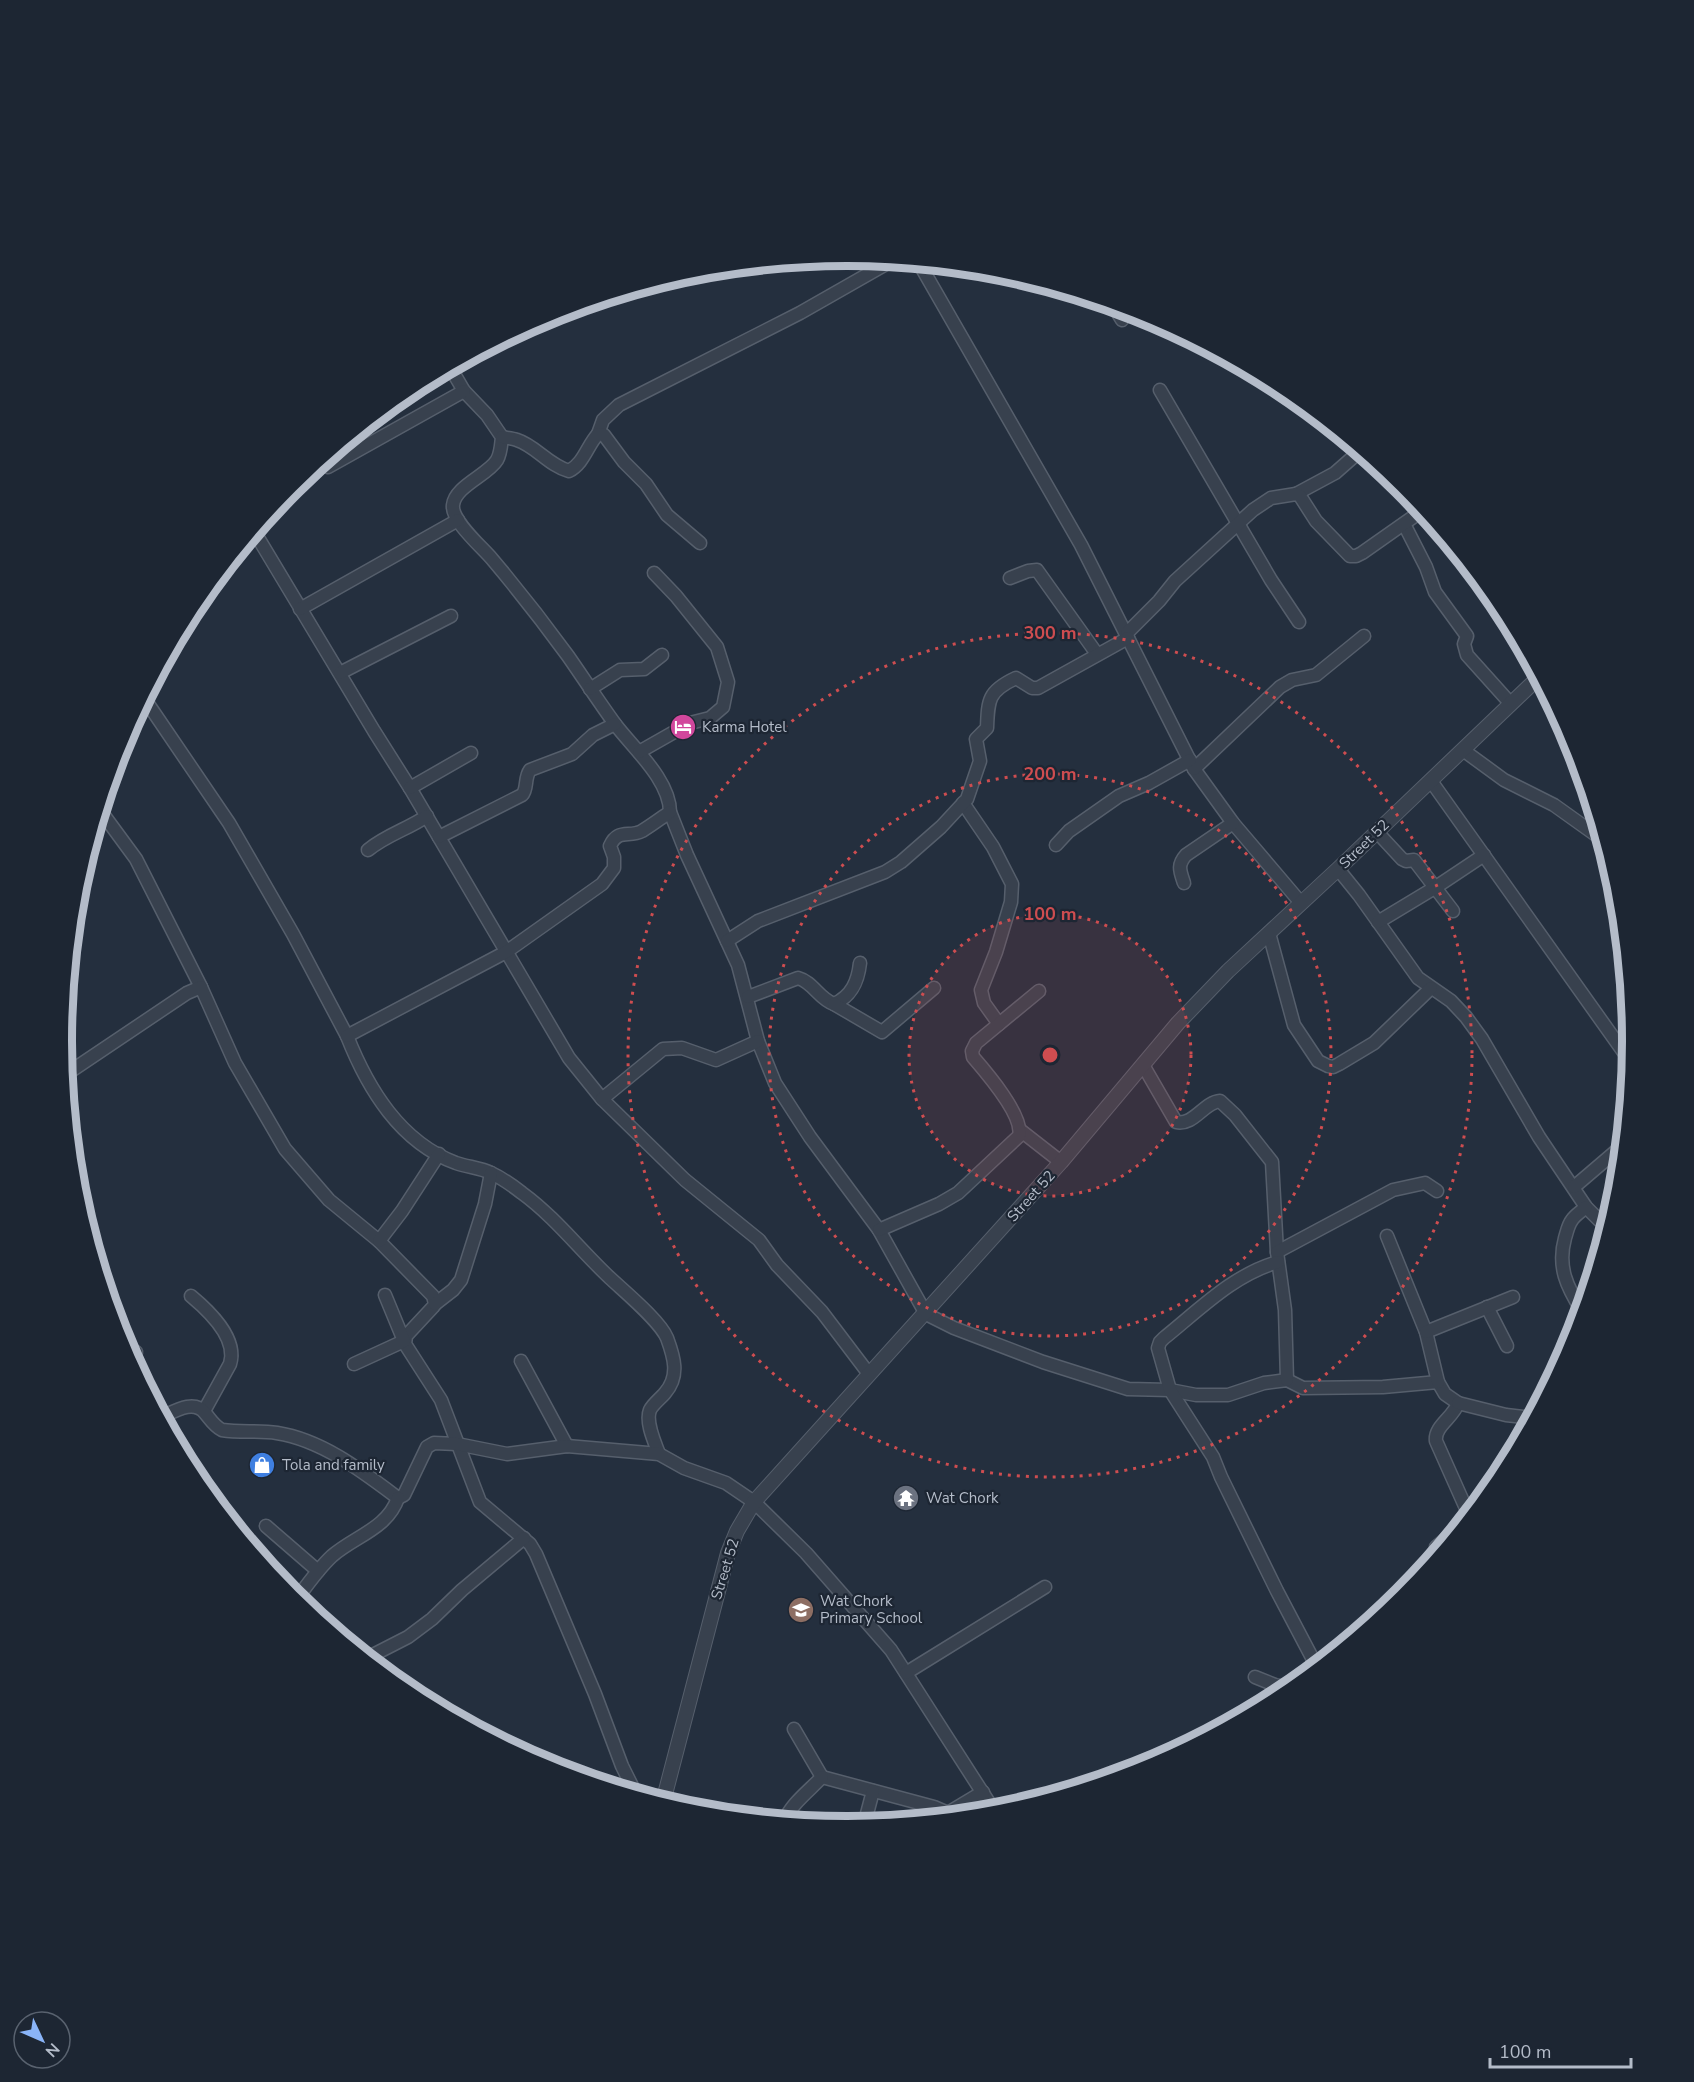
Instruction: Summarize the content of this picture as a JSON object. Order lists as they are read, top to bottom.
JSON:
{
  "streets": {
    "street": ["Street 52"]
  },
  "places": {
    "hotel": ["Karma Hotel"],
    "shop": ["Tola and family"],
    "temple": ["Wat Chork"],
    "school or university": ["Wat Chork Primary School"]
  },
  "scale_bar": "100 m",
  "north": "bottom right",
  "rings": ["300 m", "200 m", "100 m"]
}
